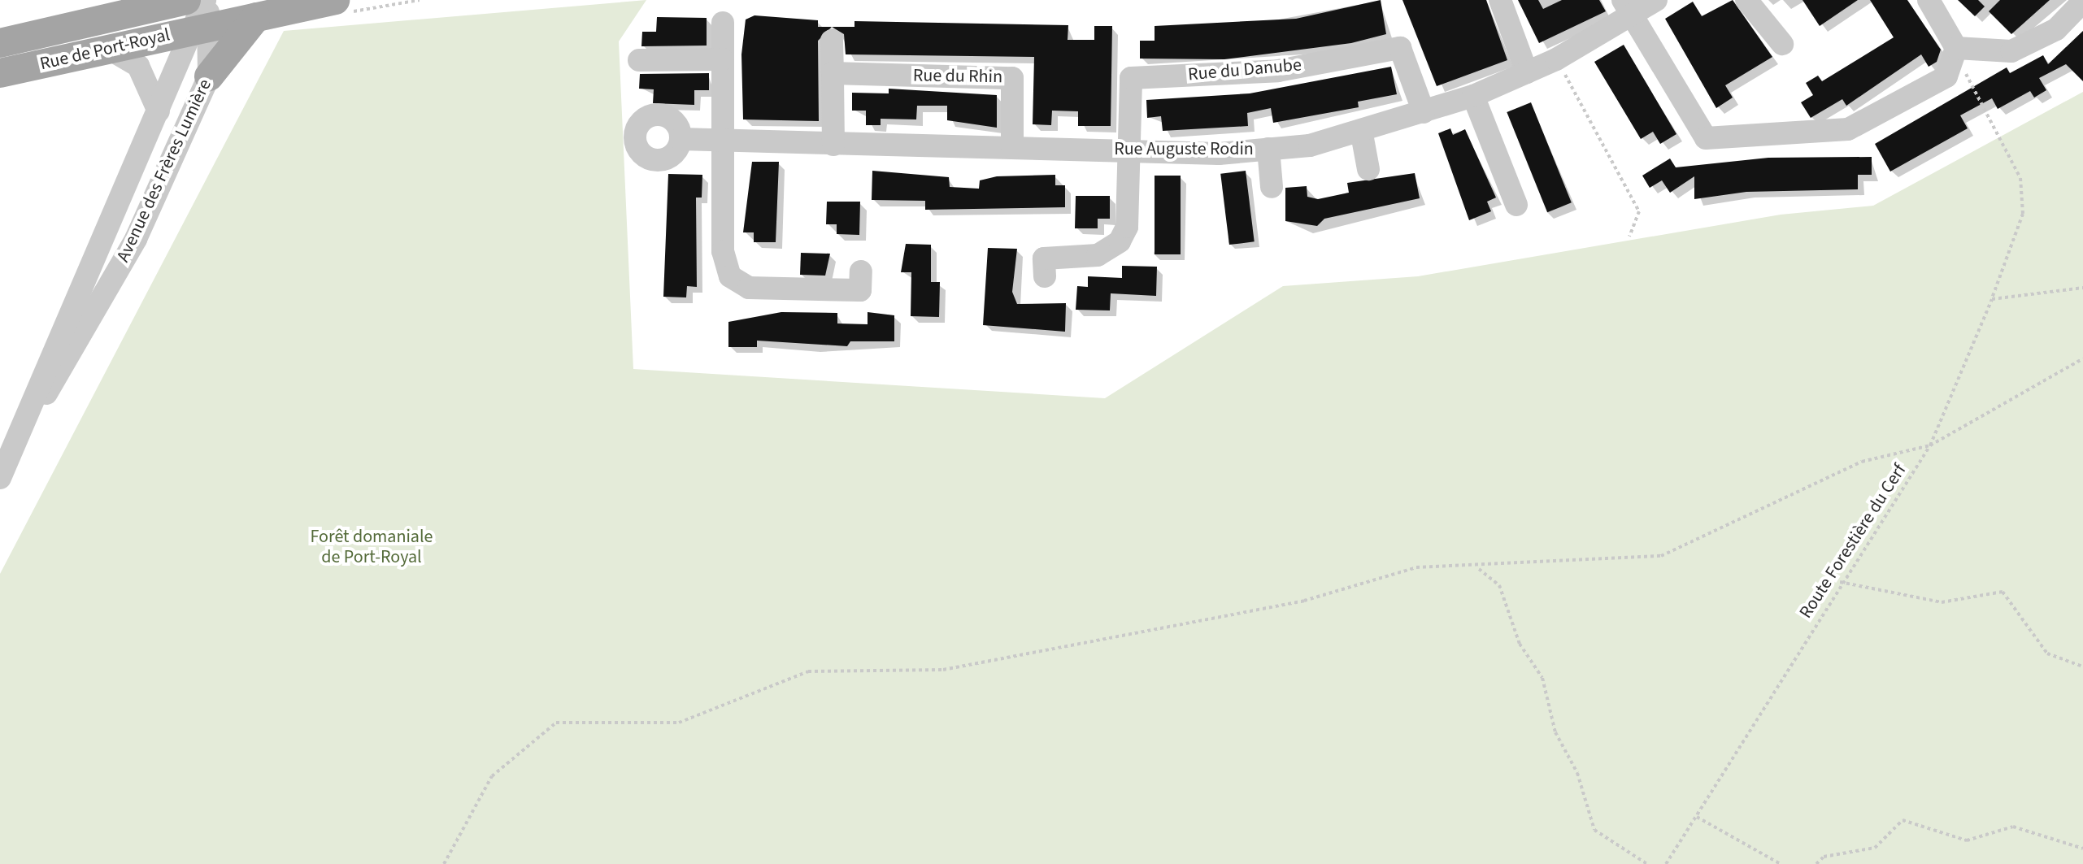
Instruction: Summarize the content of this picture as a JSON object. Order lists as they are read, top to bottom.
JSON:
{
  "streets": {
    "main road": ["Rue de Port-Royal"],
    "street": [
      "Rue du Danube",
      "Rue du Rhin",
      "Rue Auguste Rodin",
      "Avenue des Frères Lumière"
    ],
    "path": ["Route Forestière du Cerf"]
  },
  "crossings": [
    ["Rue de Port-Royal", "Avenue des Frères Lumière"],
    ["Rue du Danube", "Rue Auguste Rodin"],
    ["Rue du Rhin", "Rue Auguste Rodin"]
  ],
  "parks": ["Forêt domaniale de Port-Royal"]
}
